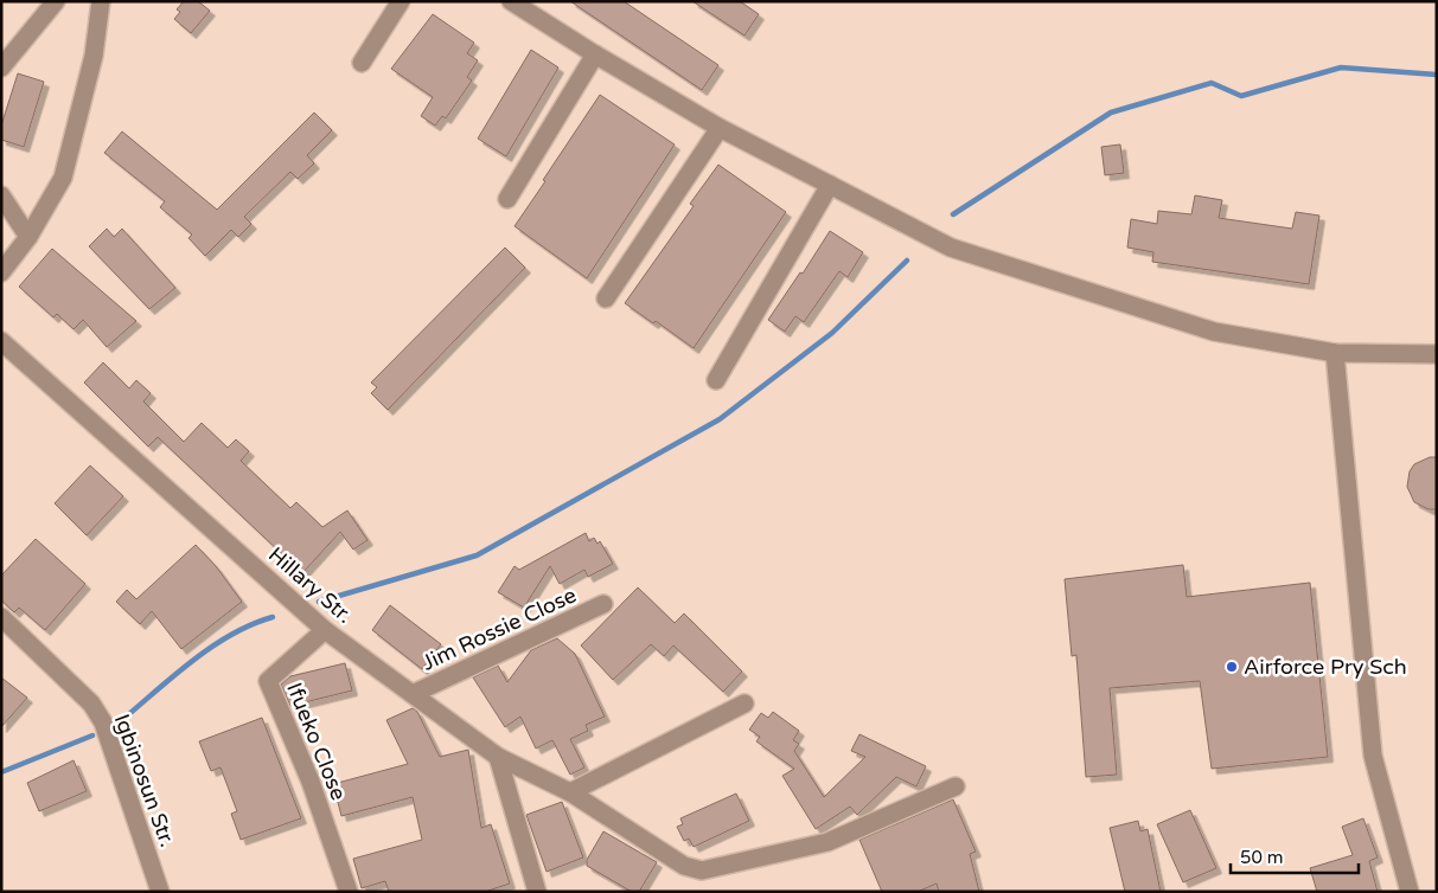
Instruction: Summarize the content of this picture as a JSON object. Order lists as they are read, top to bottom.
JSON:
{
  "streets": {
    "street": [
      "Hillary Str.",
      "Jim Rossie Close",
      "Ifueko Close",
      "Igbinosun Str."
    ]
  },
  "crossings": [
    ["Hillary Str.", "Jim Rossie Close"],
    ["Hillary Str.", "Ifueko Close"]
  ],
  "places": ["Airforce Pry Sch"],
  "scale_bar": "50 m"
}
